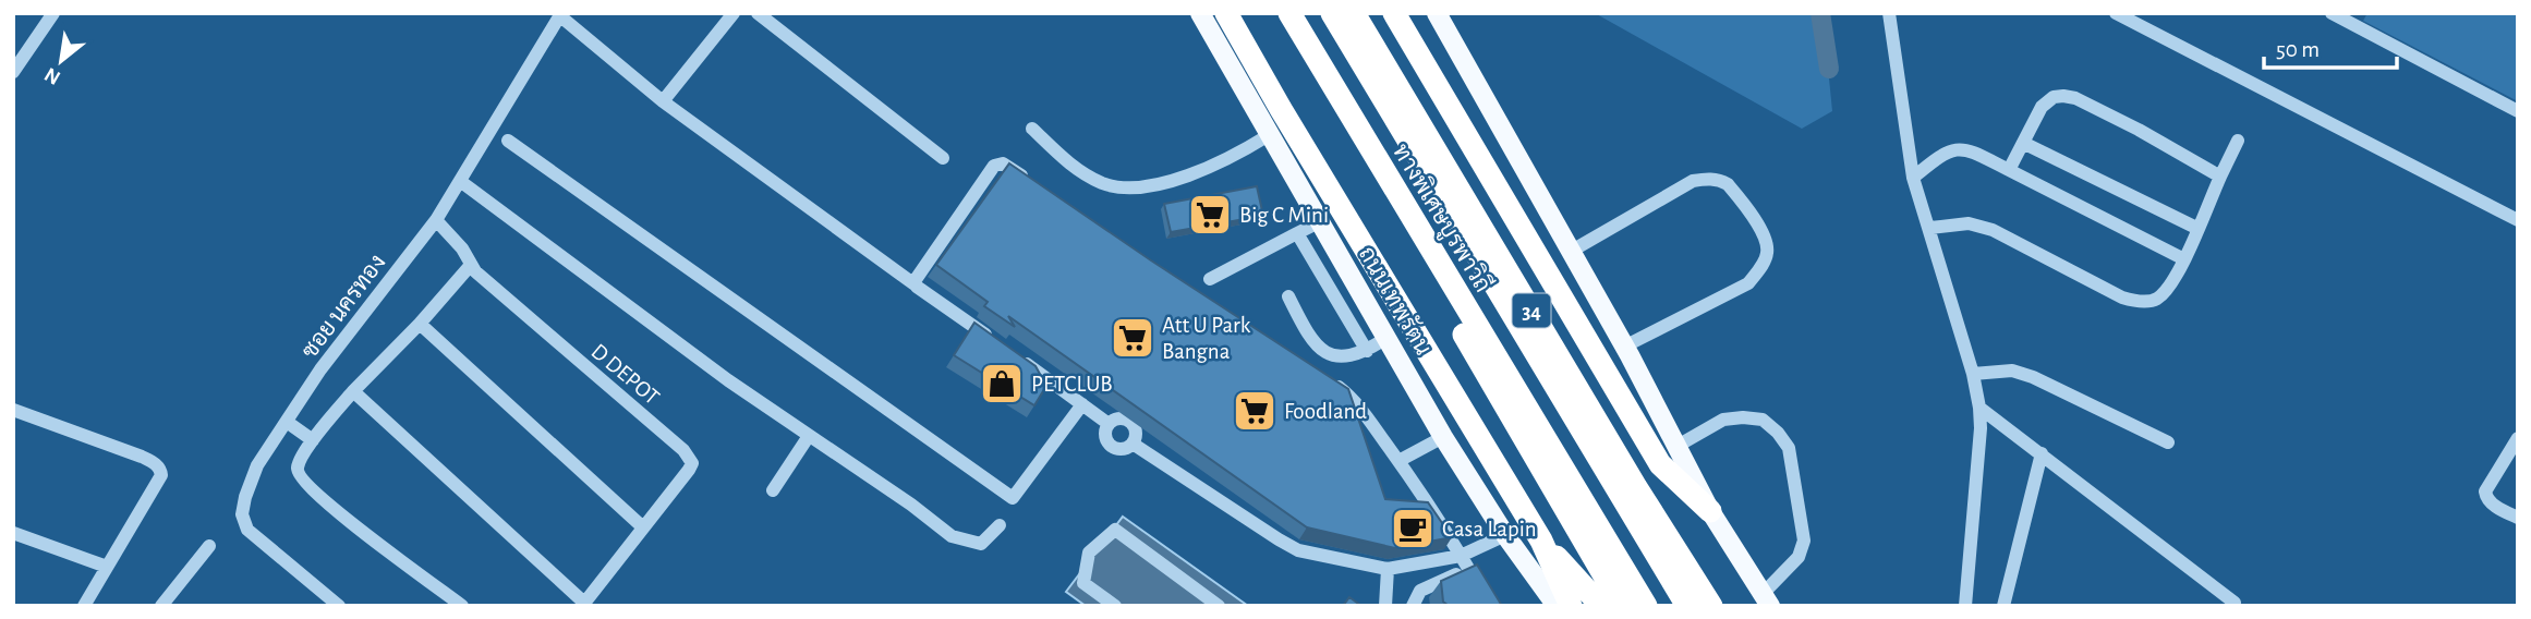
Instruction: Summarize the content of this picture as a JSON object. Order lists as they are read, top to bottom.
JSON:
{
  "streets": {
    "highway": ["ทางพิเศษบูรพาวิถี", "ถนนเทพรัตน", "34"],
    "street": ["ซอย นครทอง", "D DEPOT"]
  },
  "crossings": [
    ["ซอย นครทอง", "D DEPOT"]
  ],
  "places": {
    "supermarket": ["Big C Mini", "Att U Park Bangna", "Foodland"],
    "shop": ["PETCLUB"],
    "cafe": ["Casa Lapin"]
  },
  "scale_bar": "50 m",
  "north": "bottom left"
}
